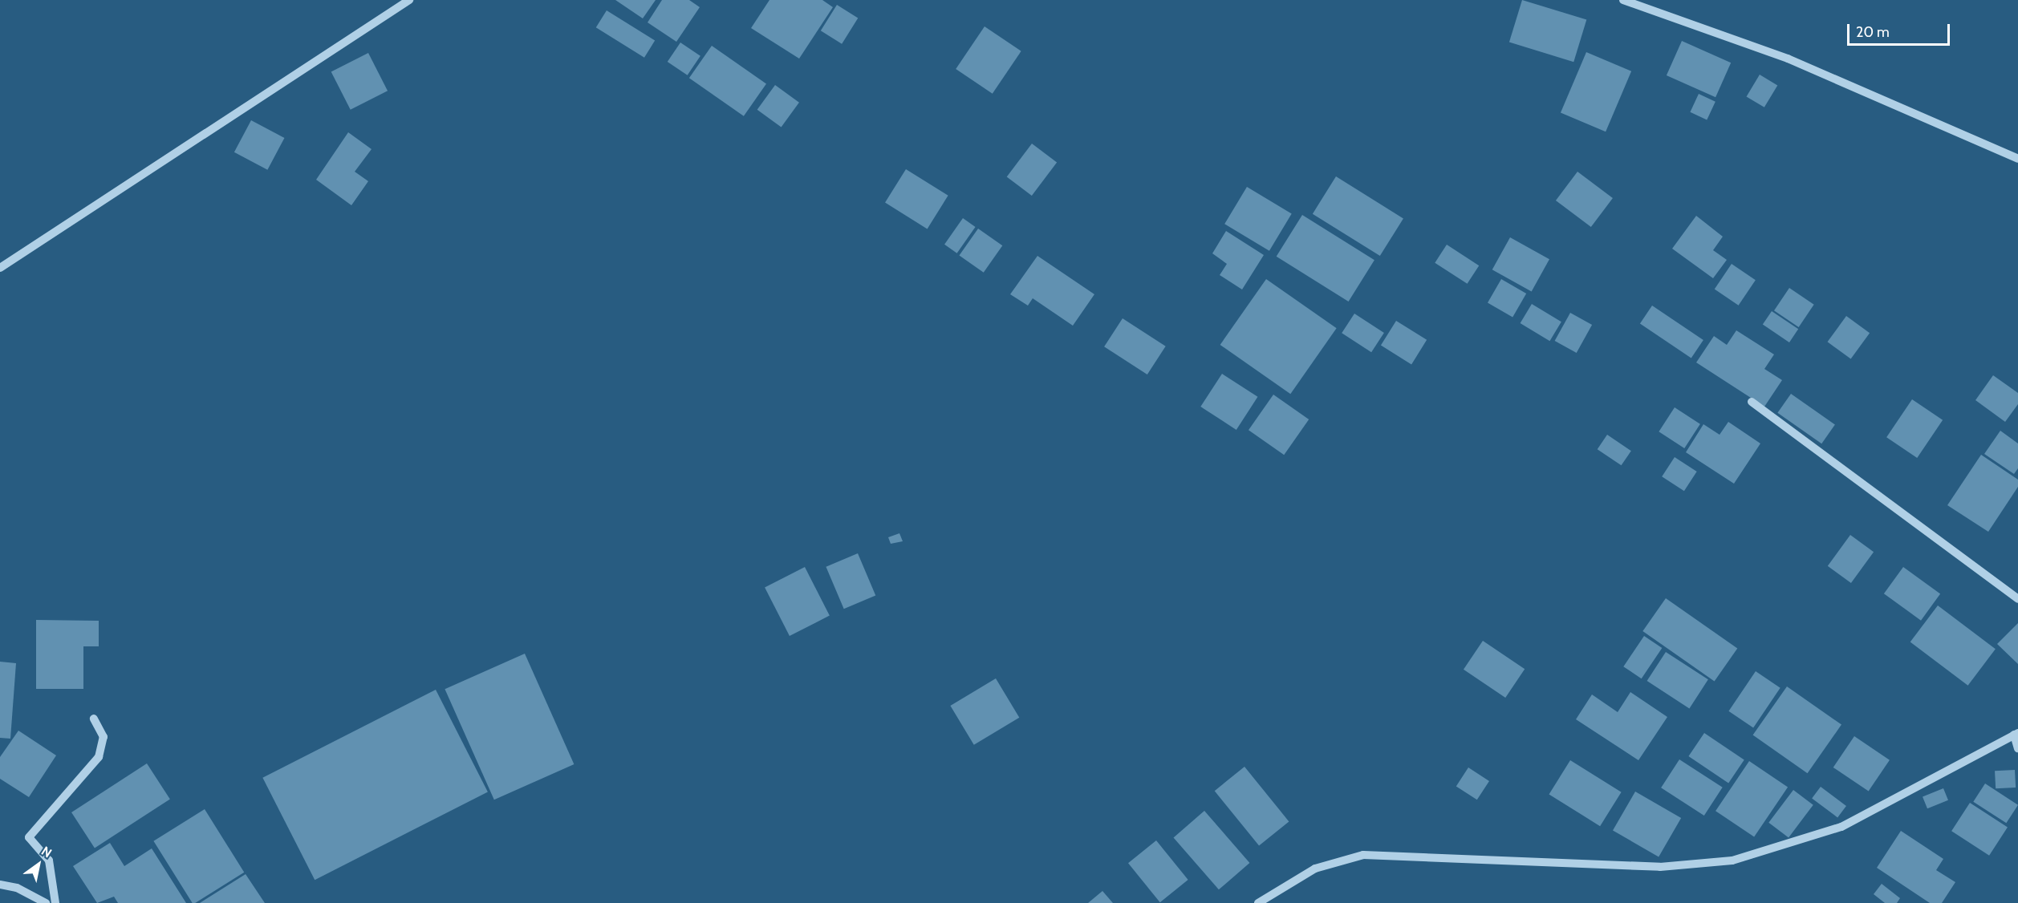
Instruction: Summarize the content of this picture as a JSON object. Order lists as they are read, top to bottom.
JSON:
{
  "scale_bar": "20 m",
  "north": "top right"
}
